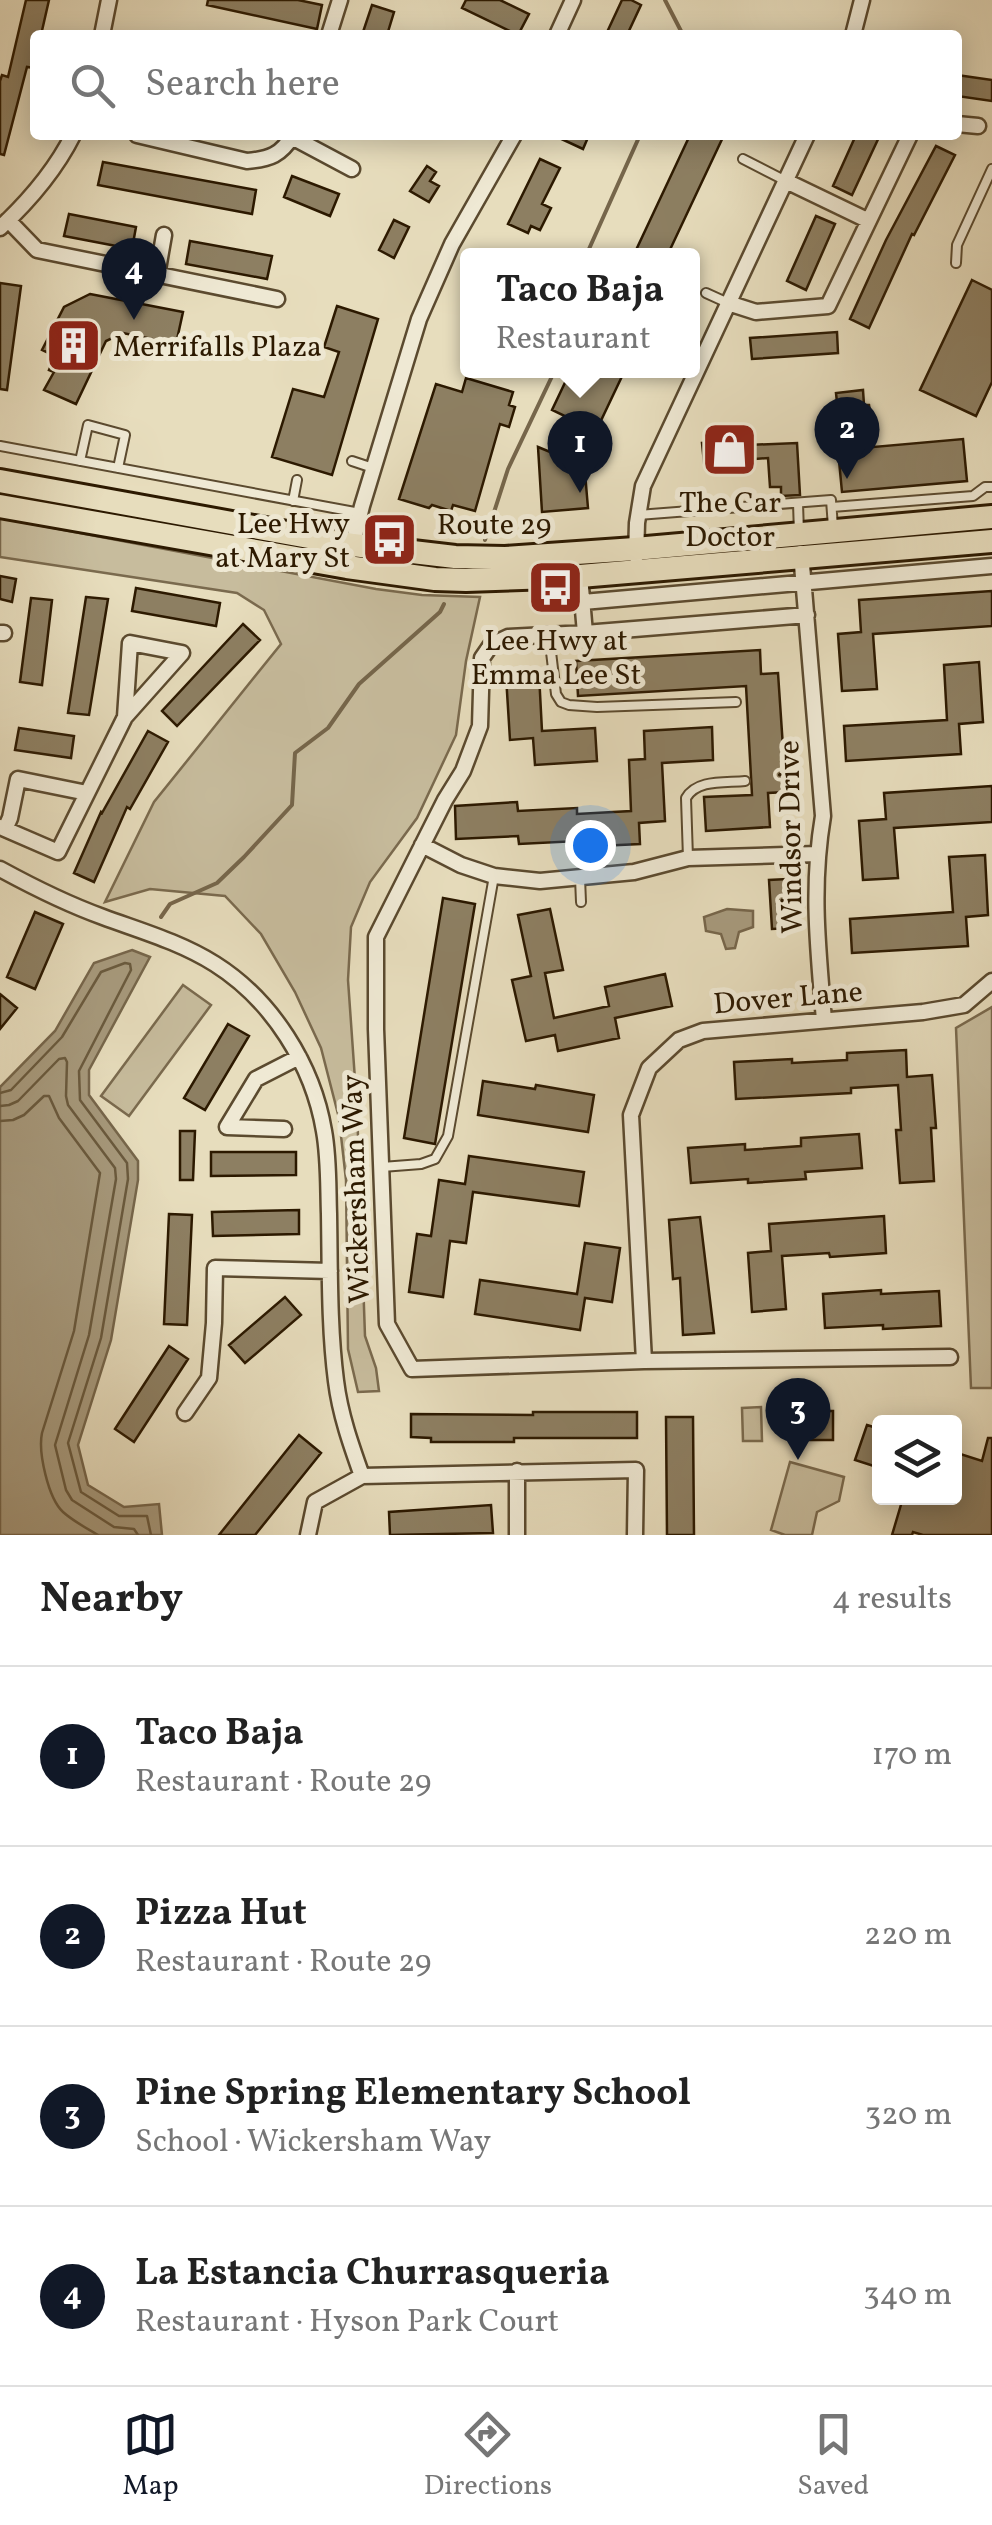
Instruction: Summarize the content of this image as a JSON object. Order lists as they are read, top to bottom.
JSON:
{
  "streets": {
    "main road": ["Route 29"],
    "street": ["Windsor Drive", "Dover Lane", "Wickersham Way"]
  },
  "crossings": [
    ["Route 29", "Windsor Drive"],
    ["Windsor Drive", "Dover Lane"],
    ["Windsor Drive", "Wickersham Way"],
    ["Dover Lane", "Wickersham Way"]
  ],
  "places": {
    "building": ["Merrifalls Plaza"],
    "shop": ["The Car Doctor"],
    "bus stop": ["Lee Hwy at Mary St", "Lee Hwy at Emma Lee St"]
  },
  "page": {
    "search": "Search here",
    "pins": [
      "4",
      "2",
      "1",
      "3"
    ],
    "popup": ["Taco Baja", "Restaurant"],
    "heading": ["Nearby", "4 results"],
    "list": [
      {
        "mark": "1",
        "name": "Taco Baja",
        "note": "Restaurant · Route 29",
        "value": "170 m"
      },
      {
        "mark": "2",
        "name": "Pizza Hut",
        "note": "Restaurant · Route 29",
        "value": "220 m"
      },
      {
        "mark": "3",
        "name": "Pine Spring Elementary School",
        "note": "School · Wickersham Way",
        "value": "320 m"
      },
      {
        "mark": "4",
        "name": "La Estancia Churrasqueria",
        "note": "Restaurant · Hyson Park Court",
        "value": "340 m"
      }
    ],
    "nav": ["Map", "Directions", "Saved"]
  }
}
